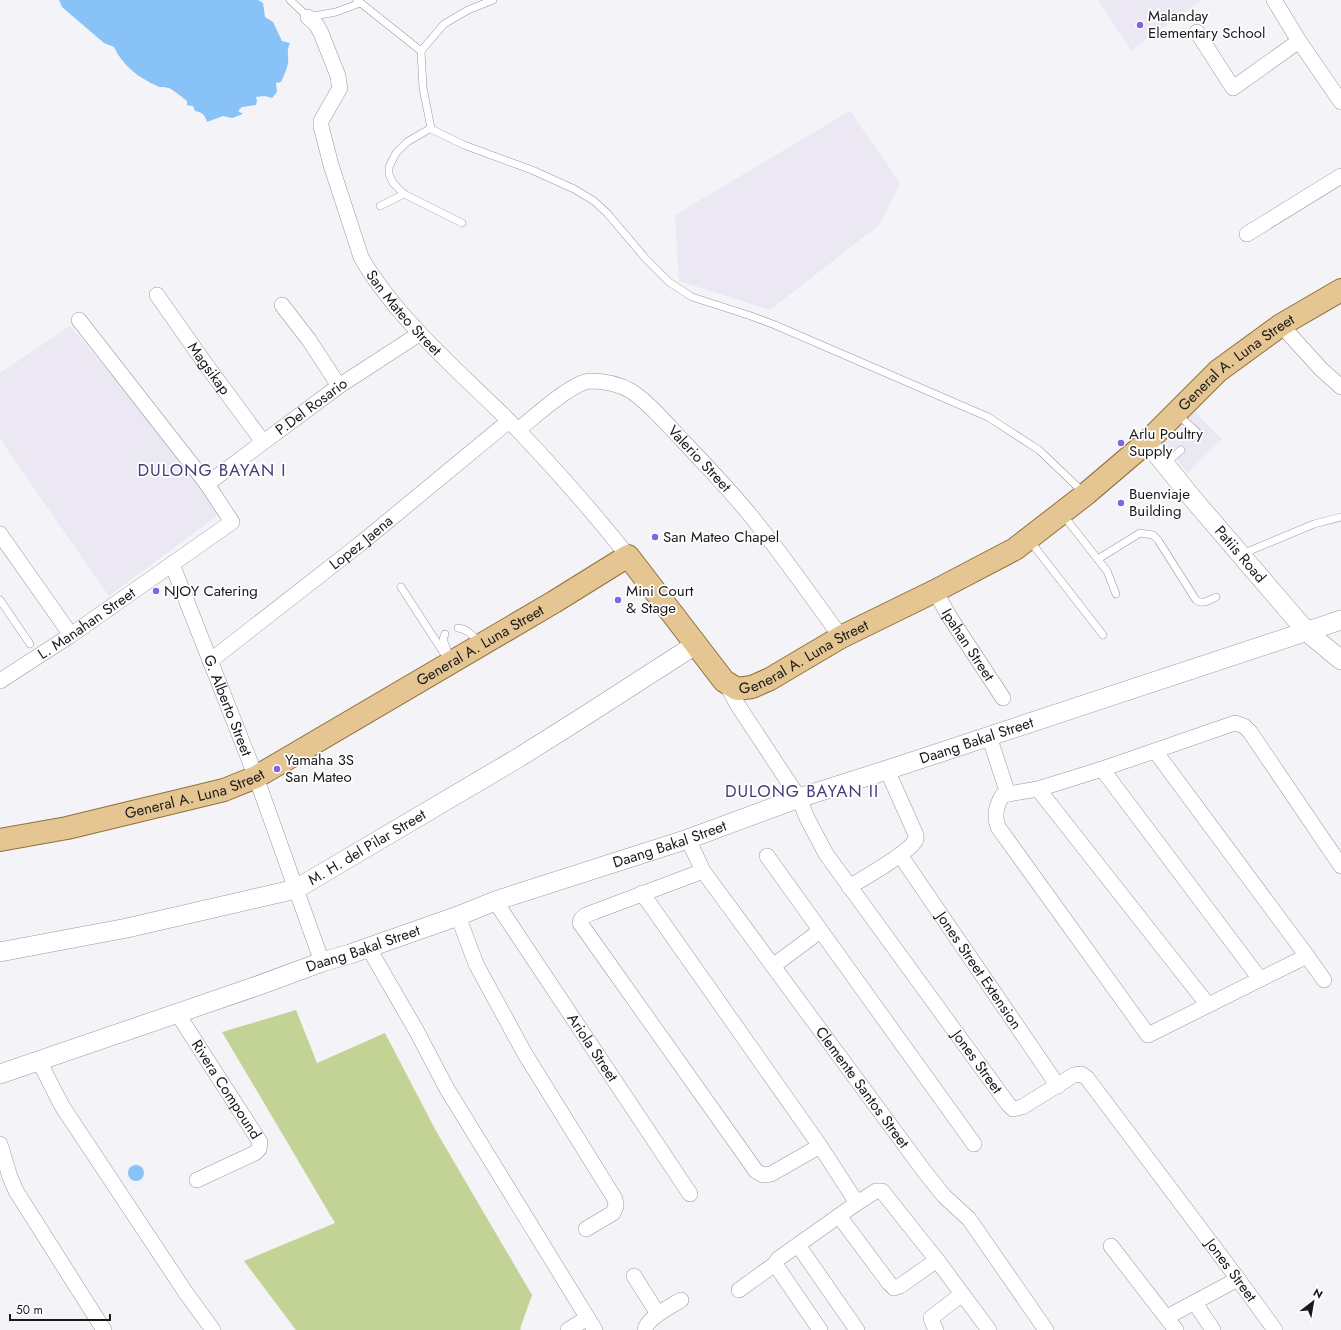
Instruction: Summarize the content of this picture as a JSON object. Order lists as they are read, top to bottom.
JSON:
{
  "streets": {
    "main road": ["General A. Luna Street"],
    "street": [
      "San Mateo Street",
      "Magsikap",
      "P.Del Rosario",
      "Valerio Street",
      "Lopez Jaena",
      "Patiis Road",
      "L. Manahan Street",
      "Ipahan Street",
      "G. Alberto Street",
      "Daang Bakal Street",
      "M. H. del Pilar Street",
      "Jones Street Extension",
      "Ariola Street",
      "Jones Street",
      "Clemente Santos Street",
      "Rivera Compound"
    ]
  },
  "crossings": [
    ["San Mateo Street", "General A. Luna Street"],
    ["San Mateo Street", "P.Del Rosario"],
    ["San Mateo Street", "Valerio Street"],
    ["San Mateo Street", "Lopez Jaena"],
    ["General A. Luna Street", "Valerio Street"],
    ["General A. Luna Street", "Patiis Road"],
    ["General A. Luna Street", "Ipahan Street"],
    ["General A. Luna Street", "G. Alberto Street"],
    ["General A. Luna Street", "M. H. del Pilar Street"],
    ["General A. Luna Street", "Jones Street"],
    ["Magsikap", "P.Del Rosario"],
    ["Valerio Street", "Lopez Jaena"],
    ["Lopez Jaena", "G. Alberto Street"],
    ["Patiis Road", "Daang Bakal Street"],
    ["L. Manahan Street", "G. Alberto Street"],
    ["G. Alberto Street", "Daang Bakal Street"],
    ["G. Alberto Street", "M. H. del Pilar Street"],
    ["Daang Bakal Street", "Ariola Street"],
    ["Daang Bakal Street", "Jones Street"],
    ["Daang Bakal Street", "Clemente Santos Street"],
    ["Daang Bakal Street", "Rivera Compound"],
    ["Jones Street Extension", "Jones Street"]
  ],
  "districts": ["DULONG BAYAN I", "DULONG BAYAN II"],
  "places": [
    "Malanday Elementary School",
    "Arlu Poultry Supply",
    "Buenviaje Building",
    "San Mateo Chapel",
    "NJOY Catering",
    "Mini Court & Stage",
    "Yamaha 3S San Mateo"
  ],
  "scale_bar": "50 m",
  "north": "top right"
}
